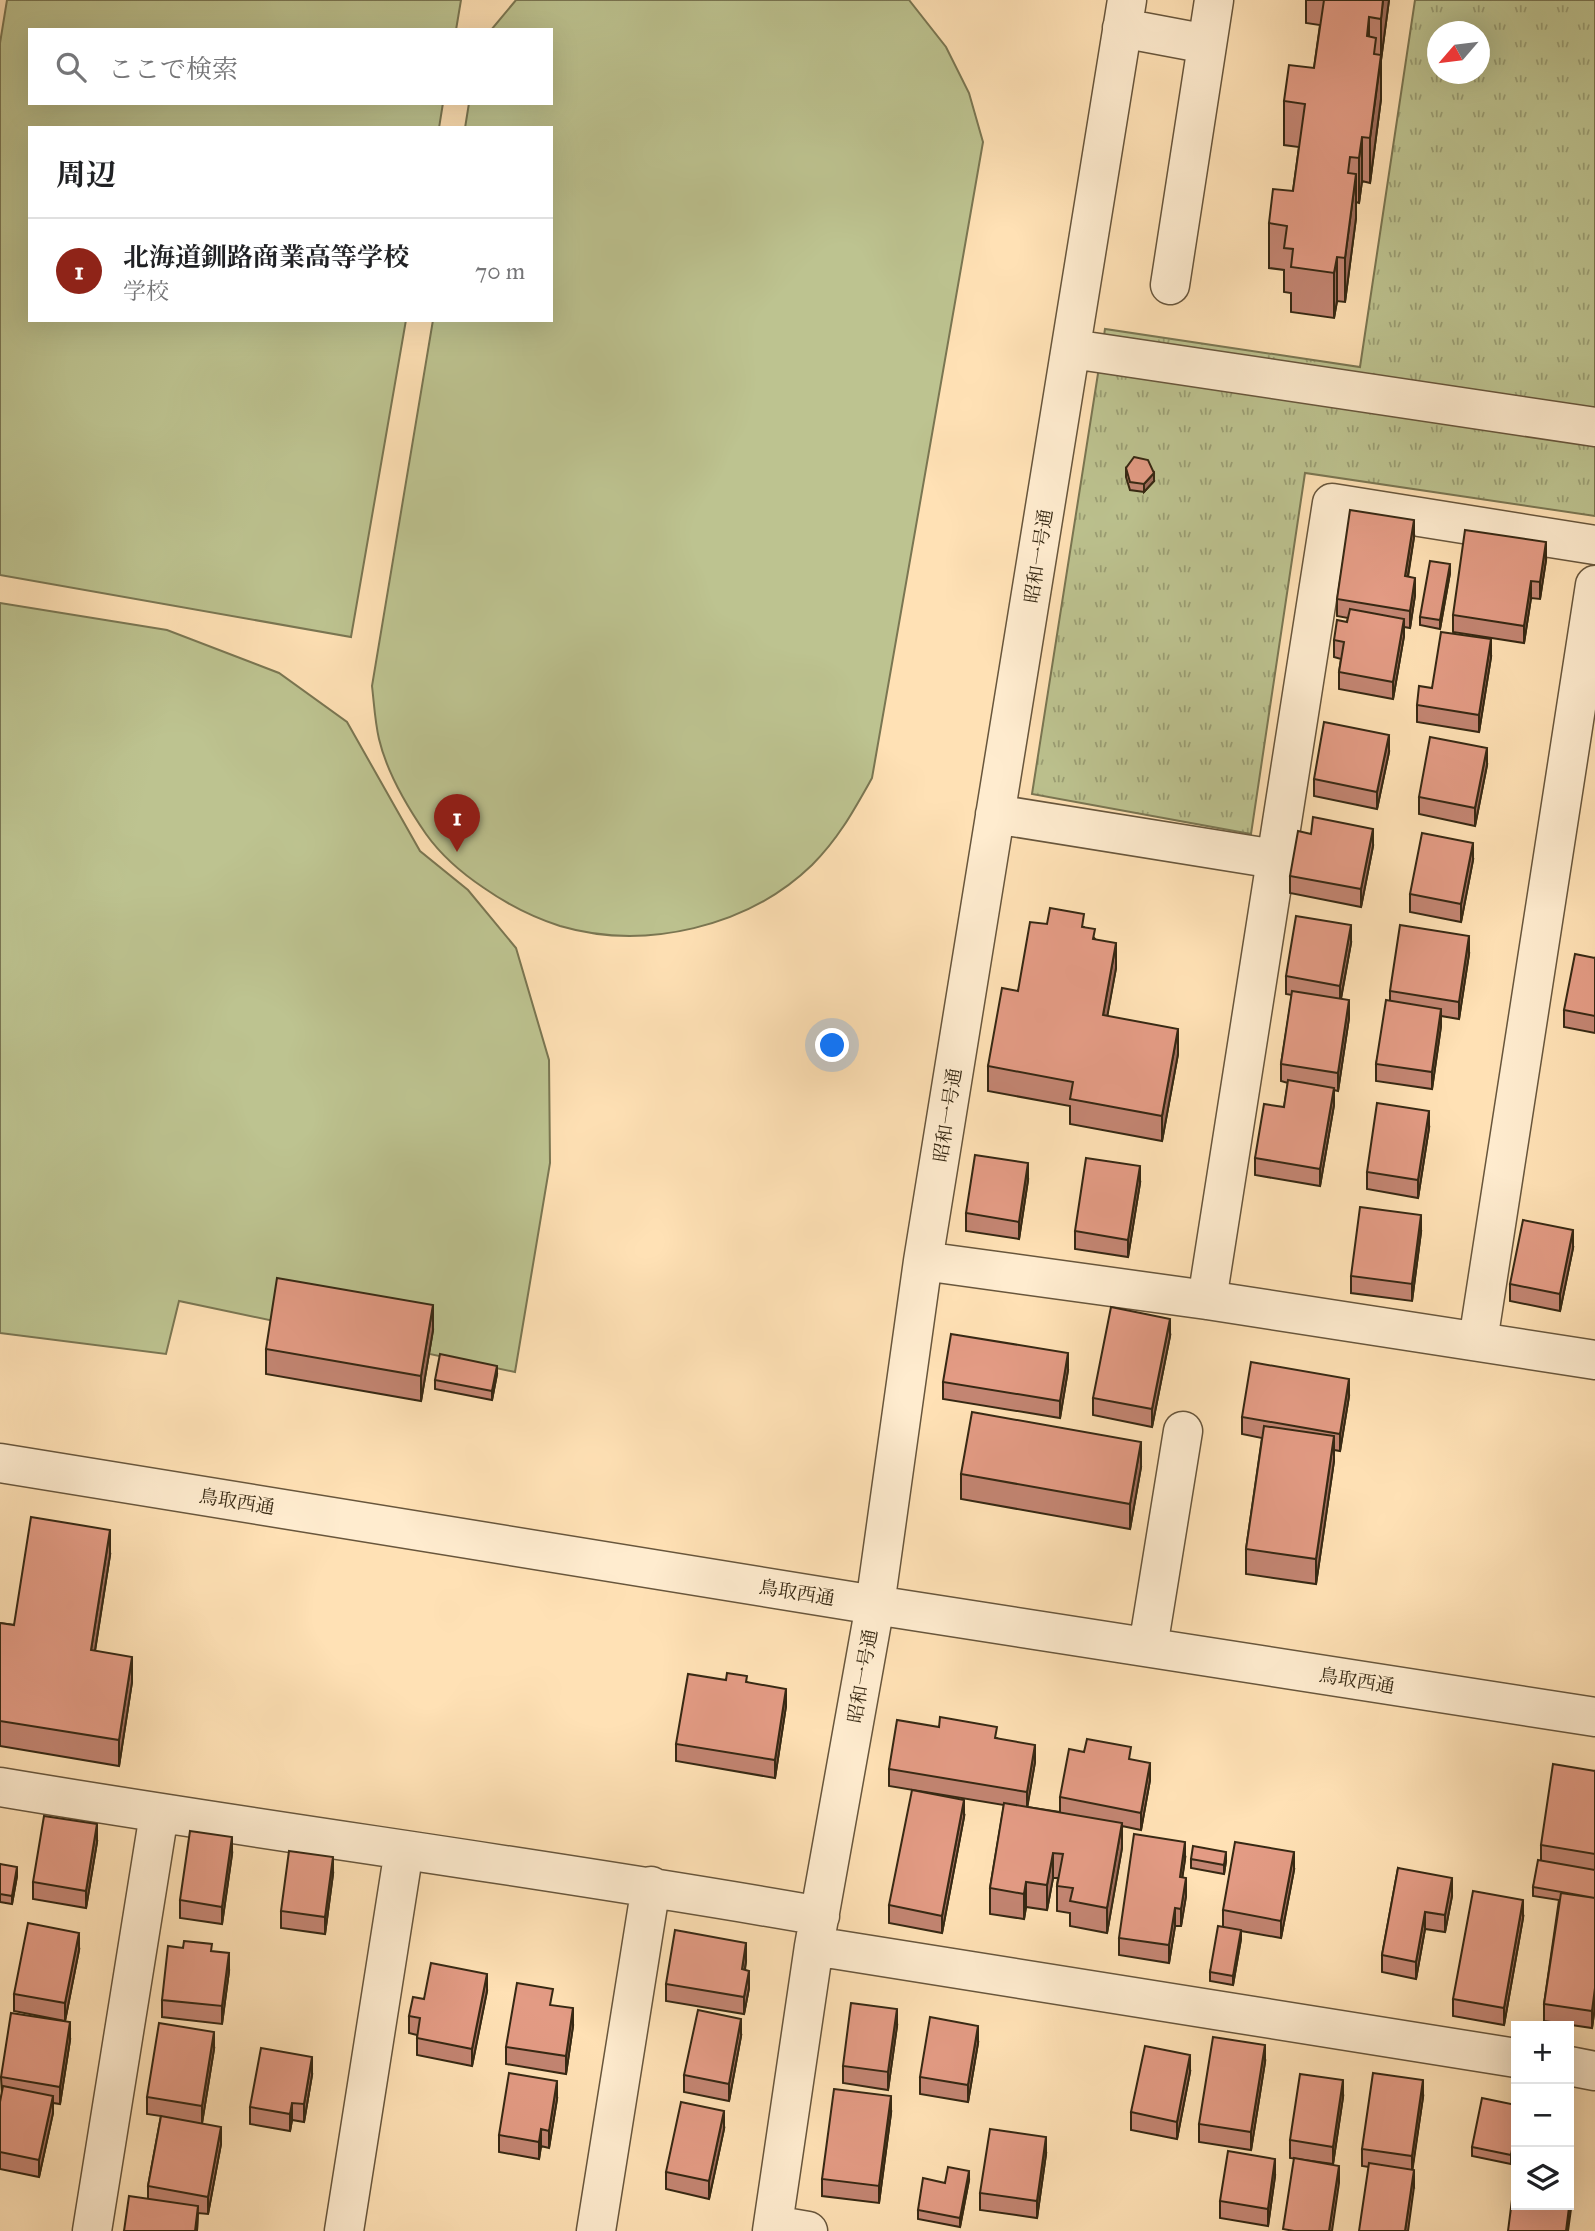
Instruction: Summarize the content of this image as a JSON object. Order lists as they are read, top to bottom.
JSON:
{
  "streets": {
    "street": ["昭和一号通", "鳥取西通"]
  },
  "crossings": [
    ["昭和一号通", "鳥取西通"]
  ],
  "north": "bottom left",
  "page": {
    "search": "ここで検索",
    "heading": "周辺",
    "list": [
      {
        "mark": "1",
        "name": "北海道釧路商業高等学校",
        "note": "学校",
        "value": "70 m"
      }
    ],
    "pins": "1",
    "map_buttons": ["+", "−"]
  }
}
